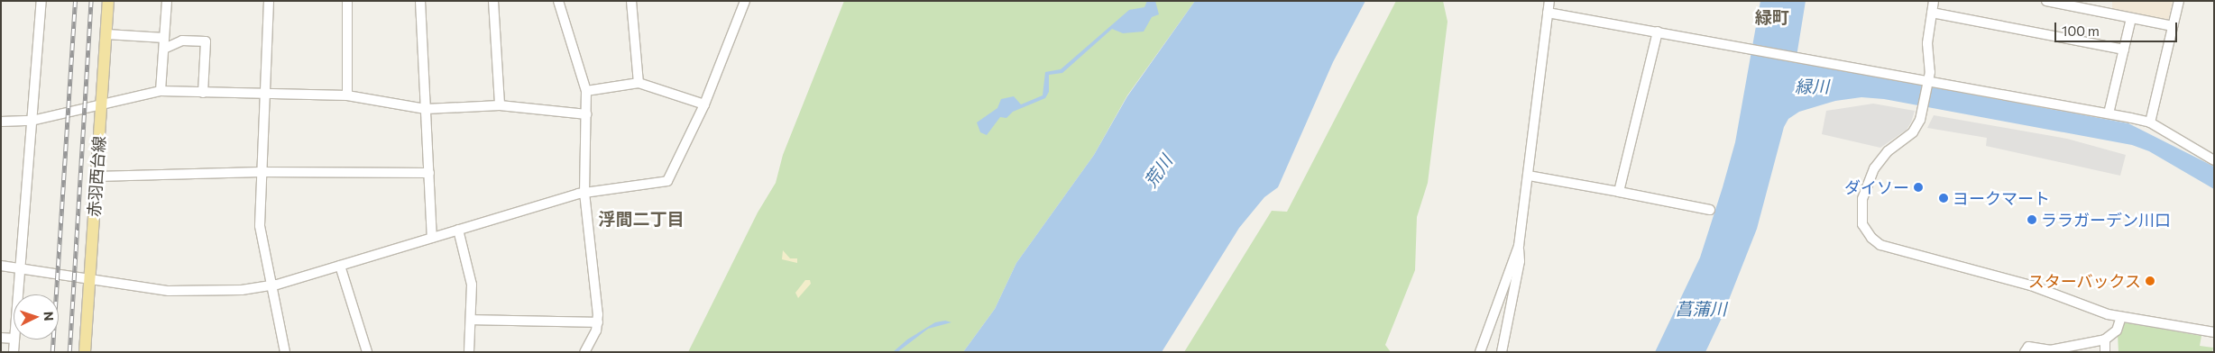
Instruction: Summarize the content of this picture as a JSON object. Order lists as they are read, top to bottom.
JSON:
{
  "streets": {
    "main road": ["赤羽西台線"]
  },
  "districts": ["緑町", "浮間二丁目"],
  "water": ["緑川", "荒川", "菖蒲川"],
  "places": [
    "ダイソー",
    "ヨークマート",
    "ララガーデン川口",
    "スターバックス"
  ],
  "scale_bar": "100 m",
  "north": "right"
}
